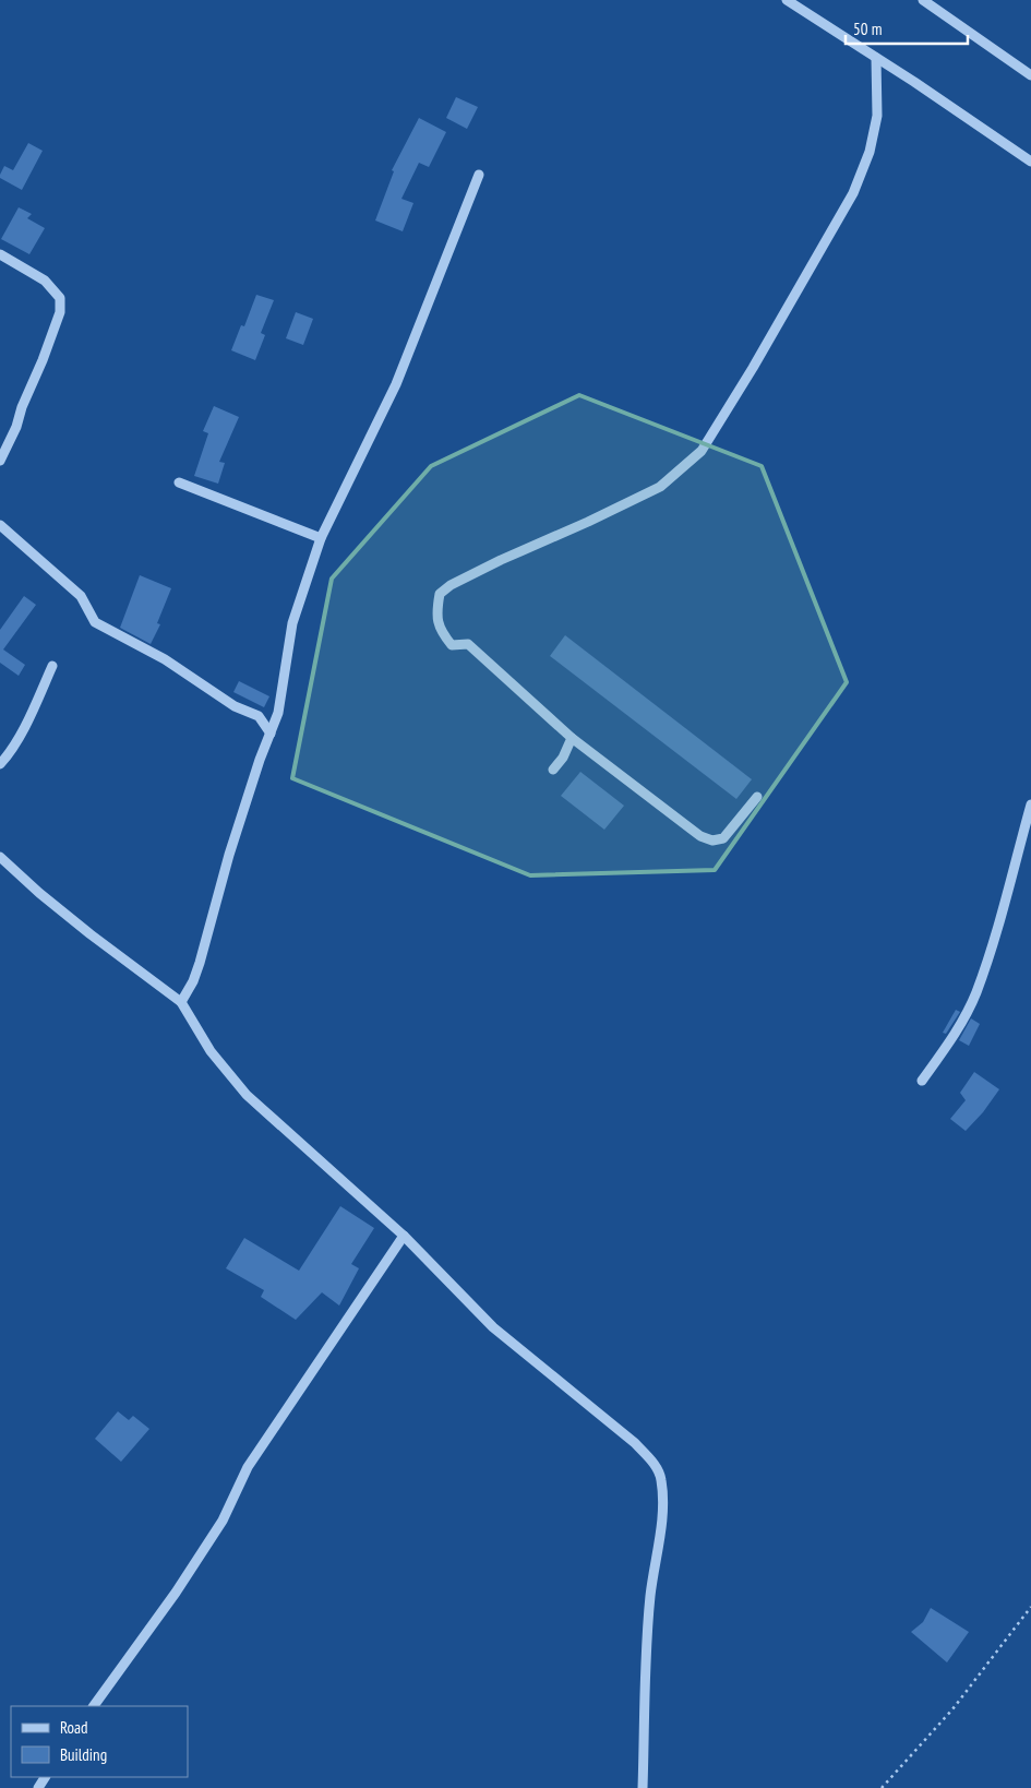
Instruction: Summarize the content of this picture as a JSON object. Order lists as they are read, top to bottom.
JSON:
{
  "legend": ["Road", "Building"],
  "scale_bar": "50 m"
}
